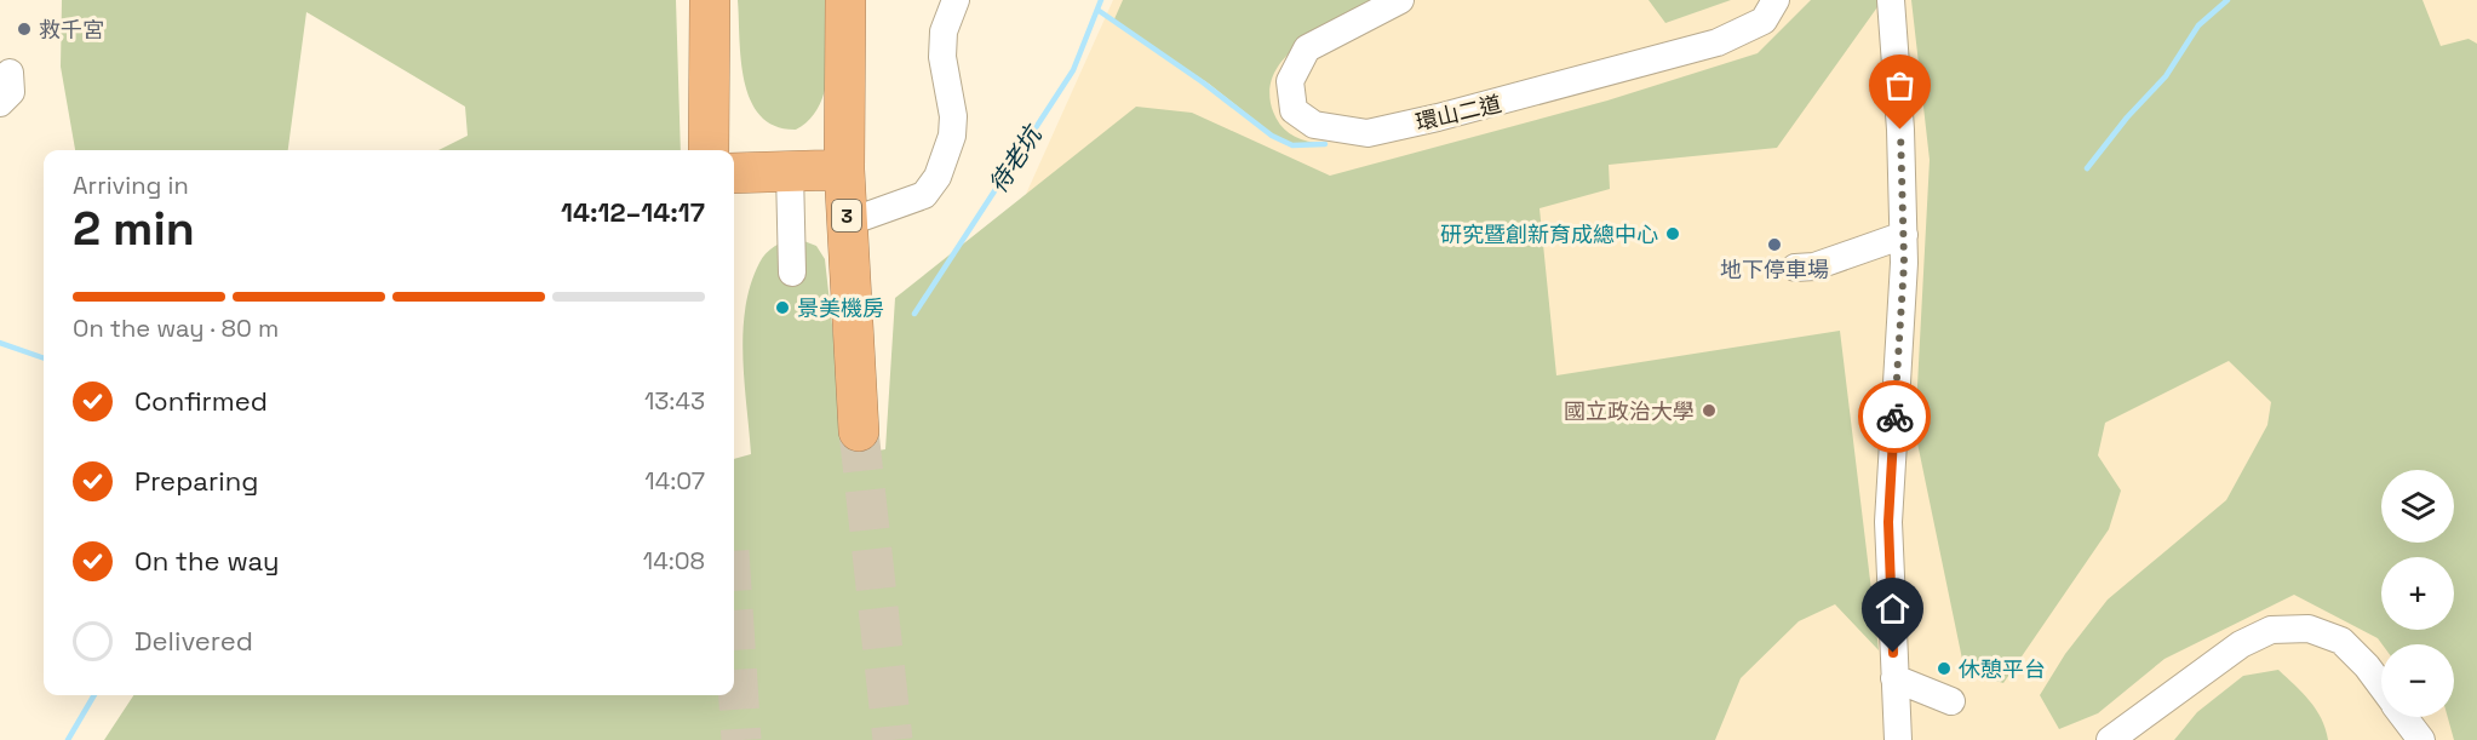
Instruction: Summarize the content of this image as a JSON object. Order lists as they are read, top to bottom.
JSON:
{
  "streets": {
    "highway": ["3"],
    "lane": ["環山二道"]
  },
  "water": ["待老坑"],
  "places": [
    "救千宮",
    "研究暨創新育成總中心",
    "地下停車場",
    "景美機房",
    "國立政治大學",
    "休憩平台"
  ],
  "page": {
    "heading": ["2 min", "Arriving in", "14:12–14:17"],
    "bar": "On the way · 80 m",
    "list": [
      ["Confirmed", "13:43"],
      ["Preparing", "14:07"],
      ["On the way", "14:08"],
      "Delivered"
    ],
    "map_buttons": ["+", "−"]
  }
}
